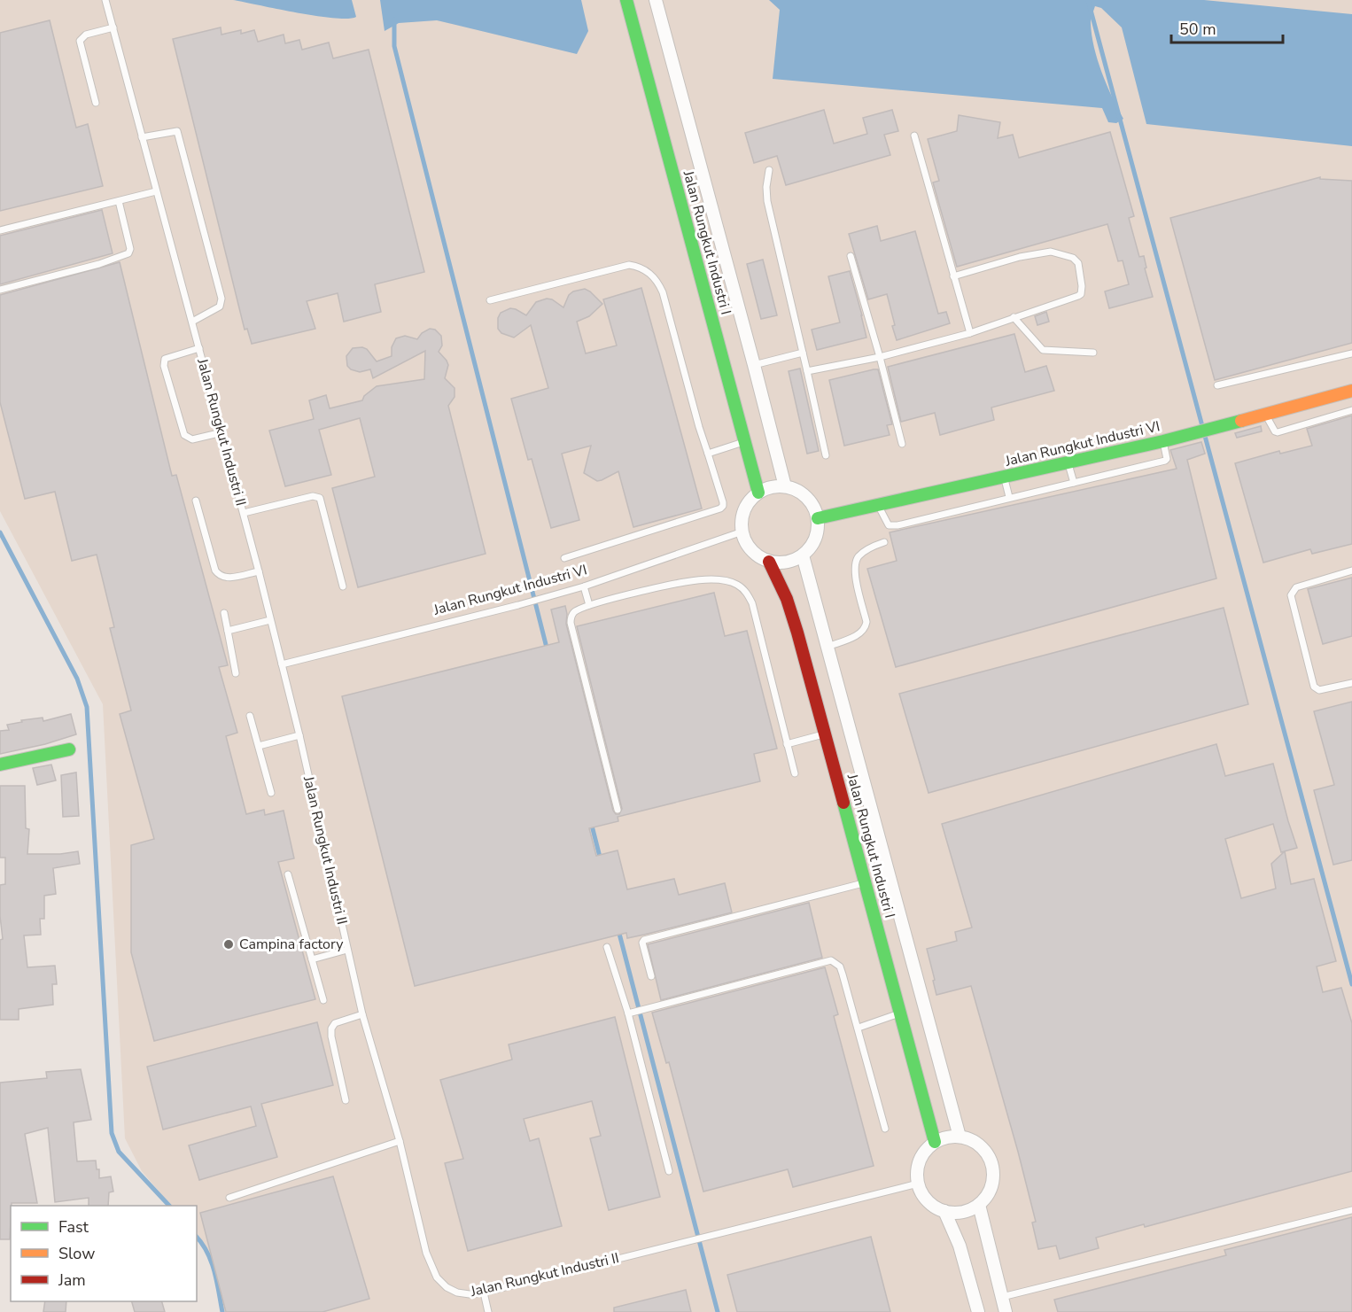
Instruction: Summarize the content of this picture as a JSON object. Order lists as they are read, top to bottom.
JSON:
{
  "streets": {
    "street": ["Jalan Rungkut Industri I", "Jalan Rungkut Industri VI"],
    "lane": ["Jalan Rungkut Industri II"]
  },
  "crossings": [
    ["Jalan Rungkut Industri I", "Jalan Rungkut Industri II"],
    ["Jalan Rungkut Industri I", "Jalan Rungkut Industri VI"],
    ["Jalan Rungkut Industri II", "Jalan Rungkut Industri VI"]
  ],
  "places": ["Campina factory"],
  "legend": ["Fast", "Slow", "Jam"],
  "scale_bar": "50 m"
}
